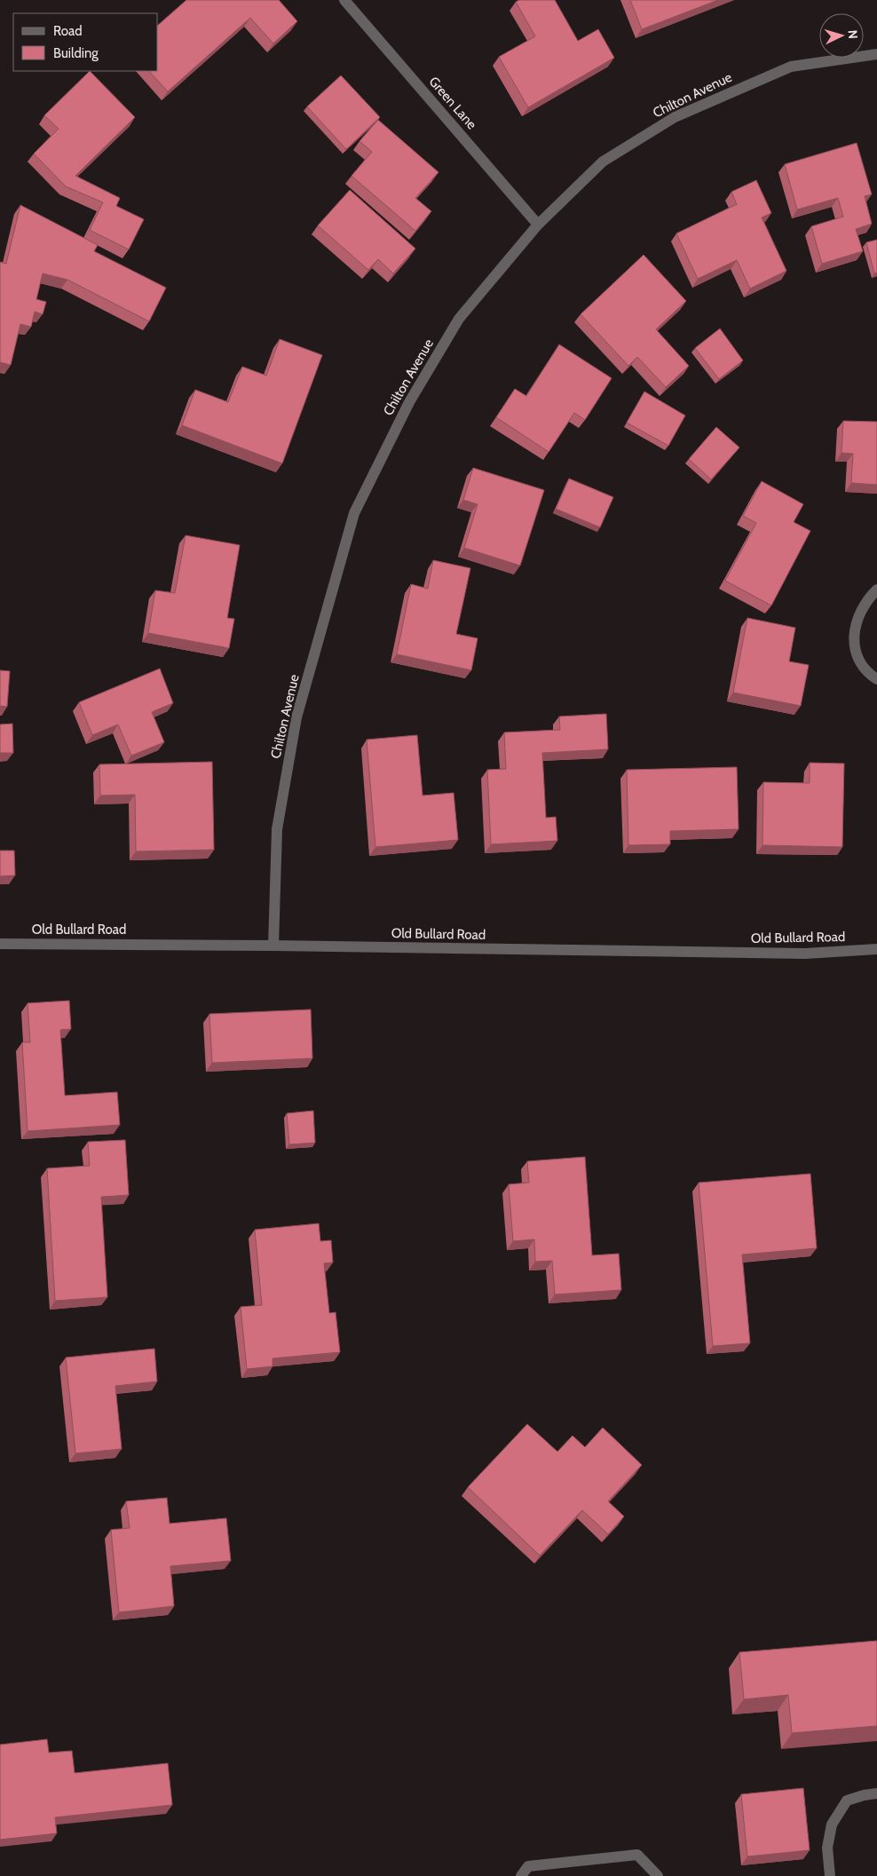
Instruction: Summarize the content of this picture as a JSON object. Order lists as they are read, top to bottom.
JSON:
{
  "streets": {
    "street": ["Chilton Avenue", "Green Lane", "Old Bullard Road"]
  },
  "crossings": [
    ["Chilton Avenue", "Green Lane"],
    ["Chilton Avenue", "Old Bullard Road"]
  ],
  "legend": ["Road", "Building"],
  "north": "right"
}
